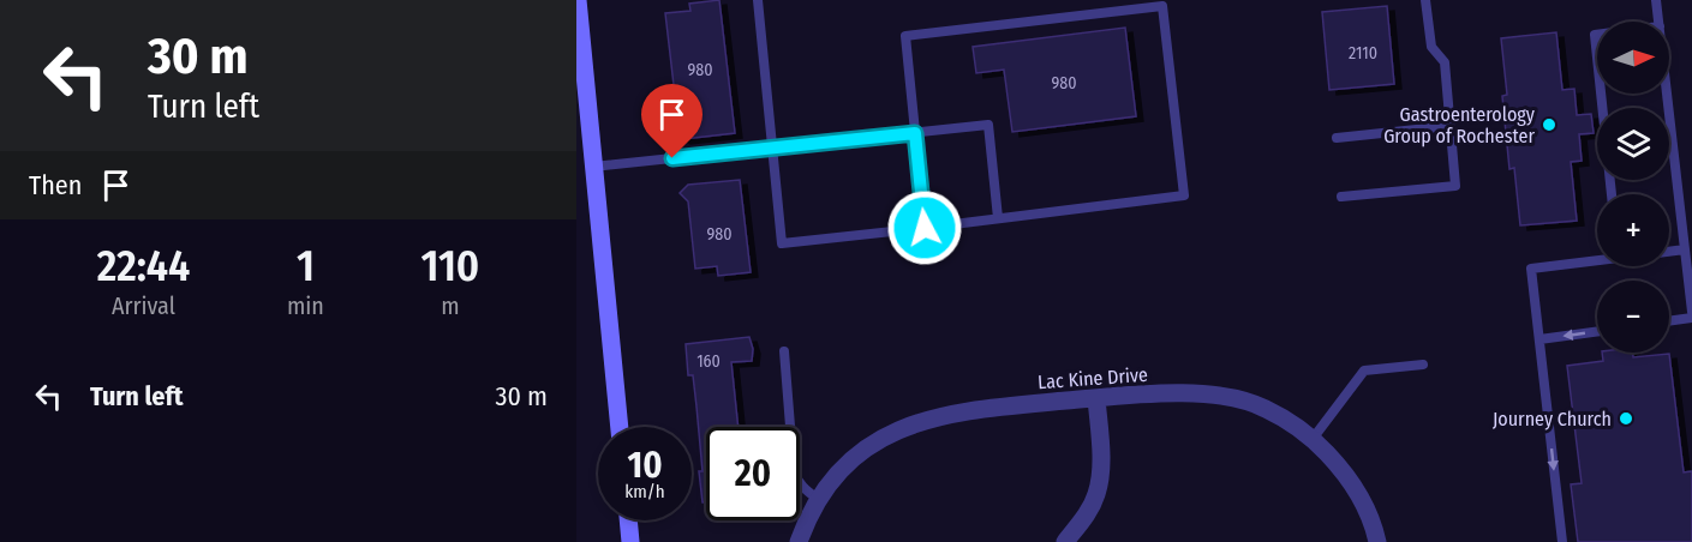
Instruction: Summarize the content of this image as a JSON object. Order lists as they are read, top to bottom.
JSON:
{
  "streets": {
    "street": ["Lac Kine Drive"]
  },
  "places": ["Gastroenterology Group of Rochester", "Journey Church"],
  "house_numbers": [
    "2110",
    "980",
    "980",
    "980",
    "160"
  ],
  "north": "right",
  "page": {
    "turn": ["30 m", "Turn left"],
    "map_buttons": ["+", "−"],
    "then": "Then",
    "eta": [
      "22:44",
      "Arrival",
      "1",
      "min",
      "110",
      "m"
    ],
    "list": [
      {
        "name": "Turn left",
        "value": "30 m"
      }
    ],
    "speed": "10 km/h",
    "limit": "20"
  }
}
